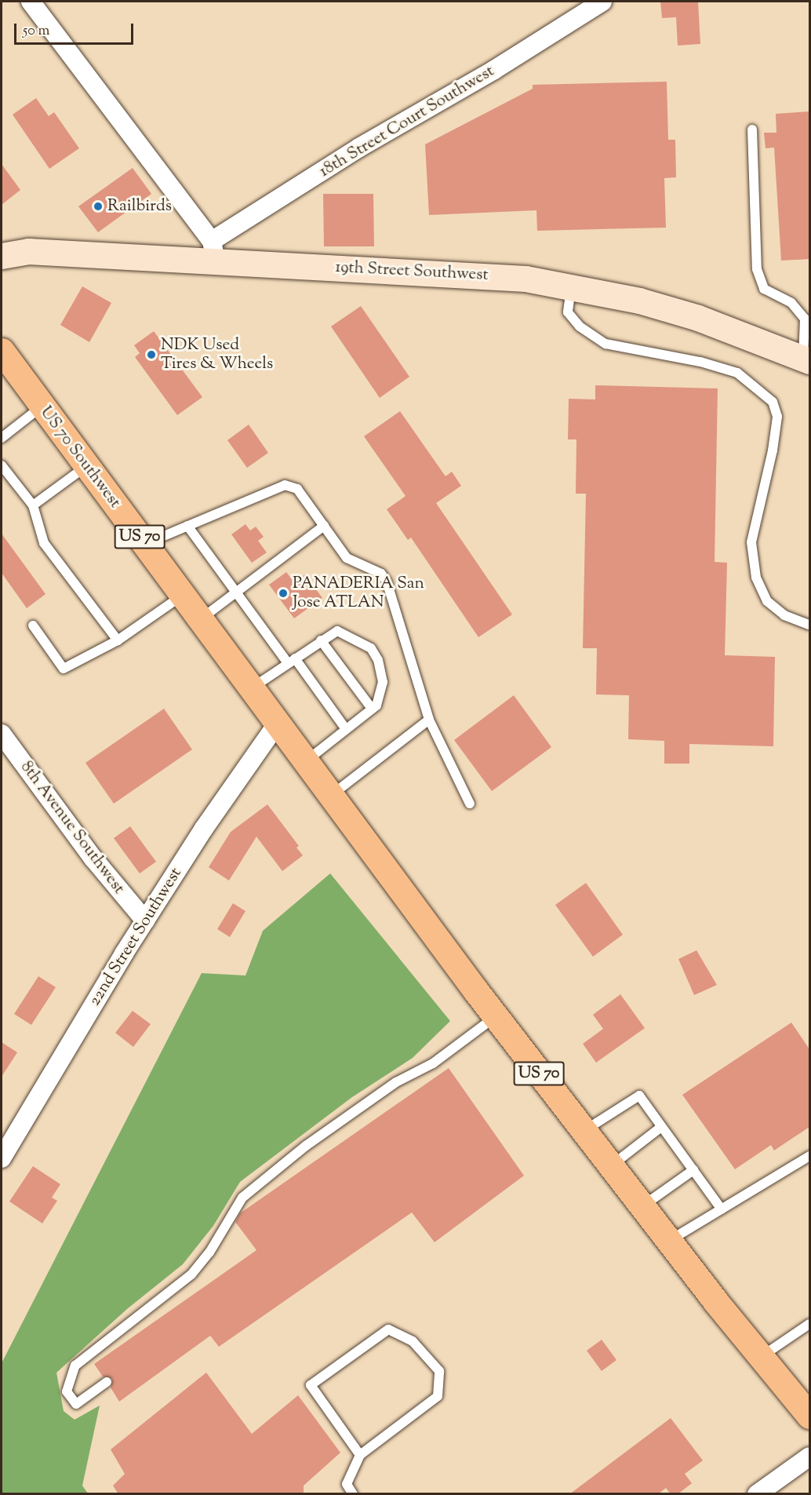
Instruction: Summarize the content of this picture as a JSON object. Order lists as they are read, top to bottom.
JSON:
{
  "streets": {
    "main road": ["US 70 Southwest", "US 70"],
    "street": [
      "18th Street Court Southwest",
      "19th Street Southwest",
      "8th Avenue Southwest",
      "22nd Street Southwest"
    ]
  },
  "crossings": [
    ["18th Street Court Southwest", "19th Street Southwest"],
    ["US 70 Southwest", "US 70"],
    ["US 70 Southwest", "22nd Street Southwest"],
    ["US 70", "22nd Street Southwest"],
    ["8th Avenue Southwest", "22nd Street Southwest"]
  ],
  "places": ["Railbirds", "NDK Used Tires & Wheels", "PANADERIA San Jose ATLAN"],
  "scale_bar": "50 m"
}
